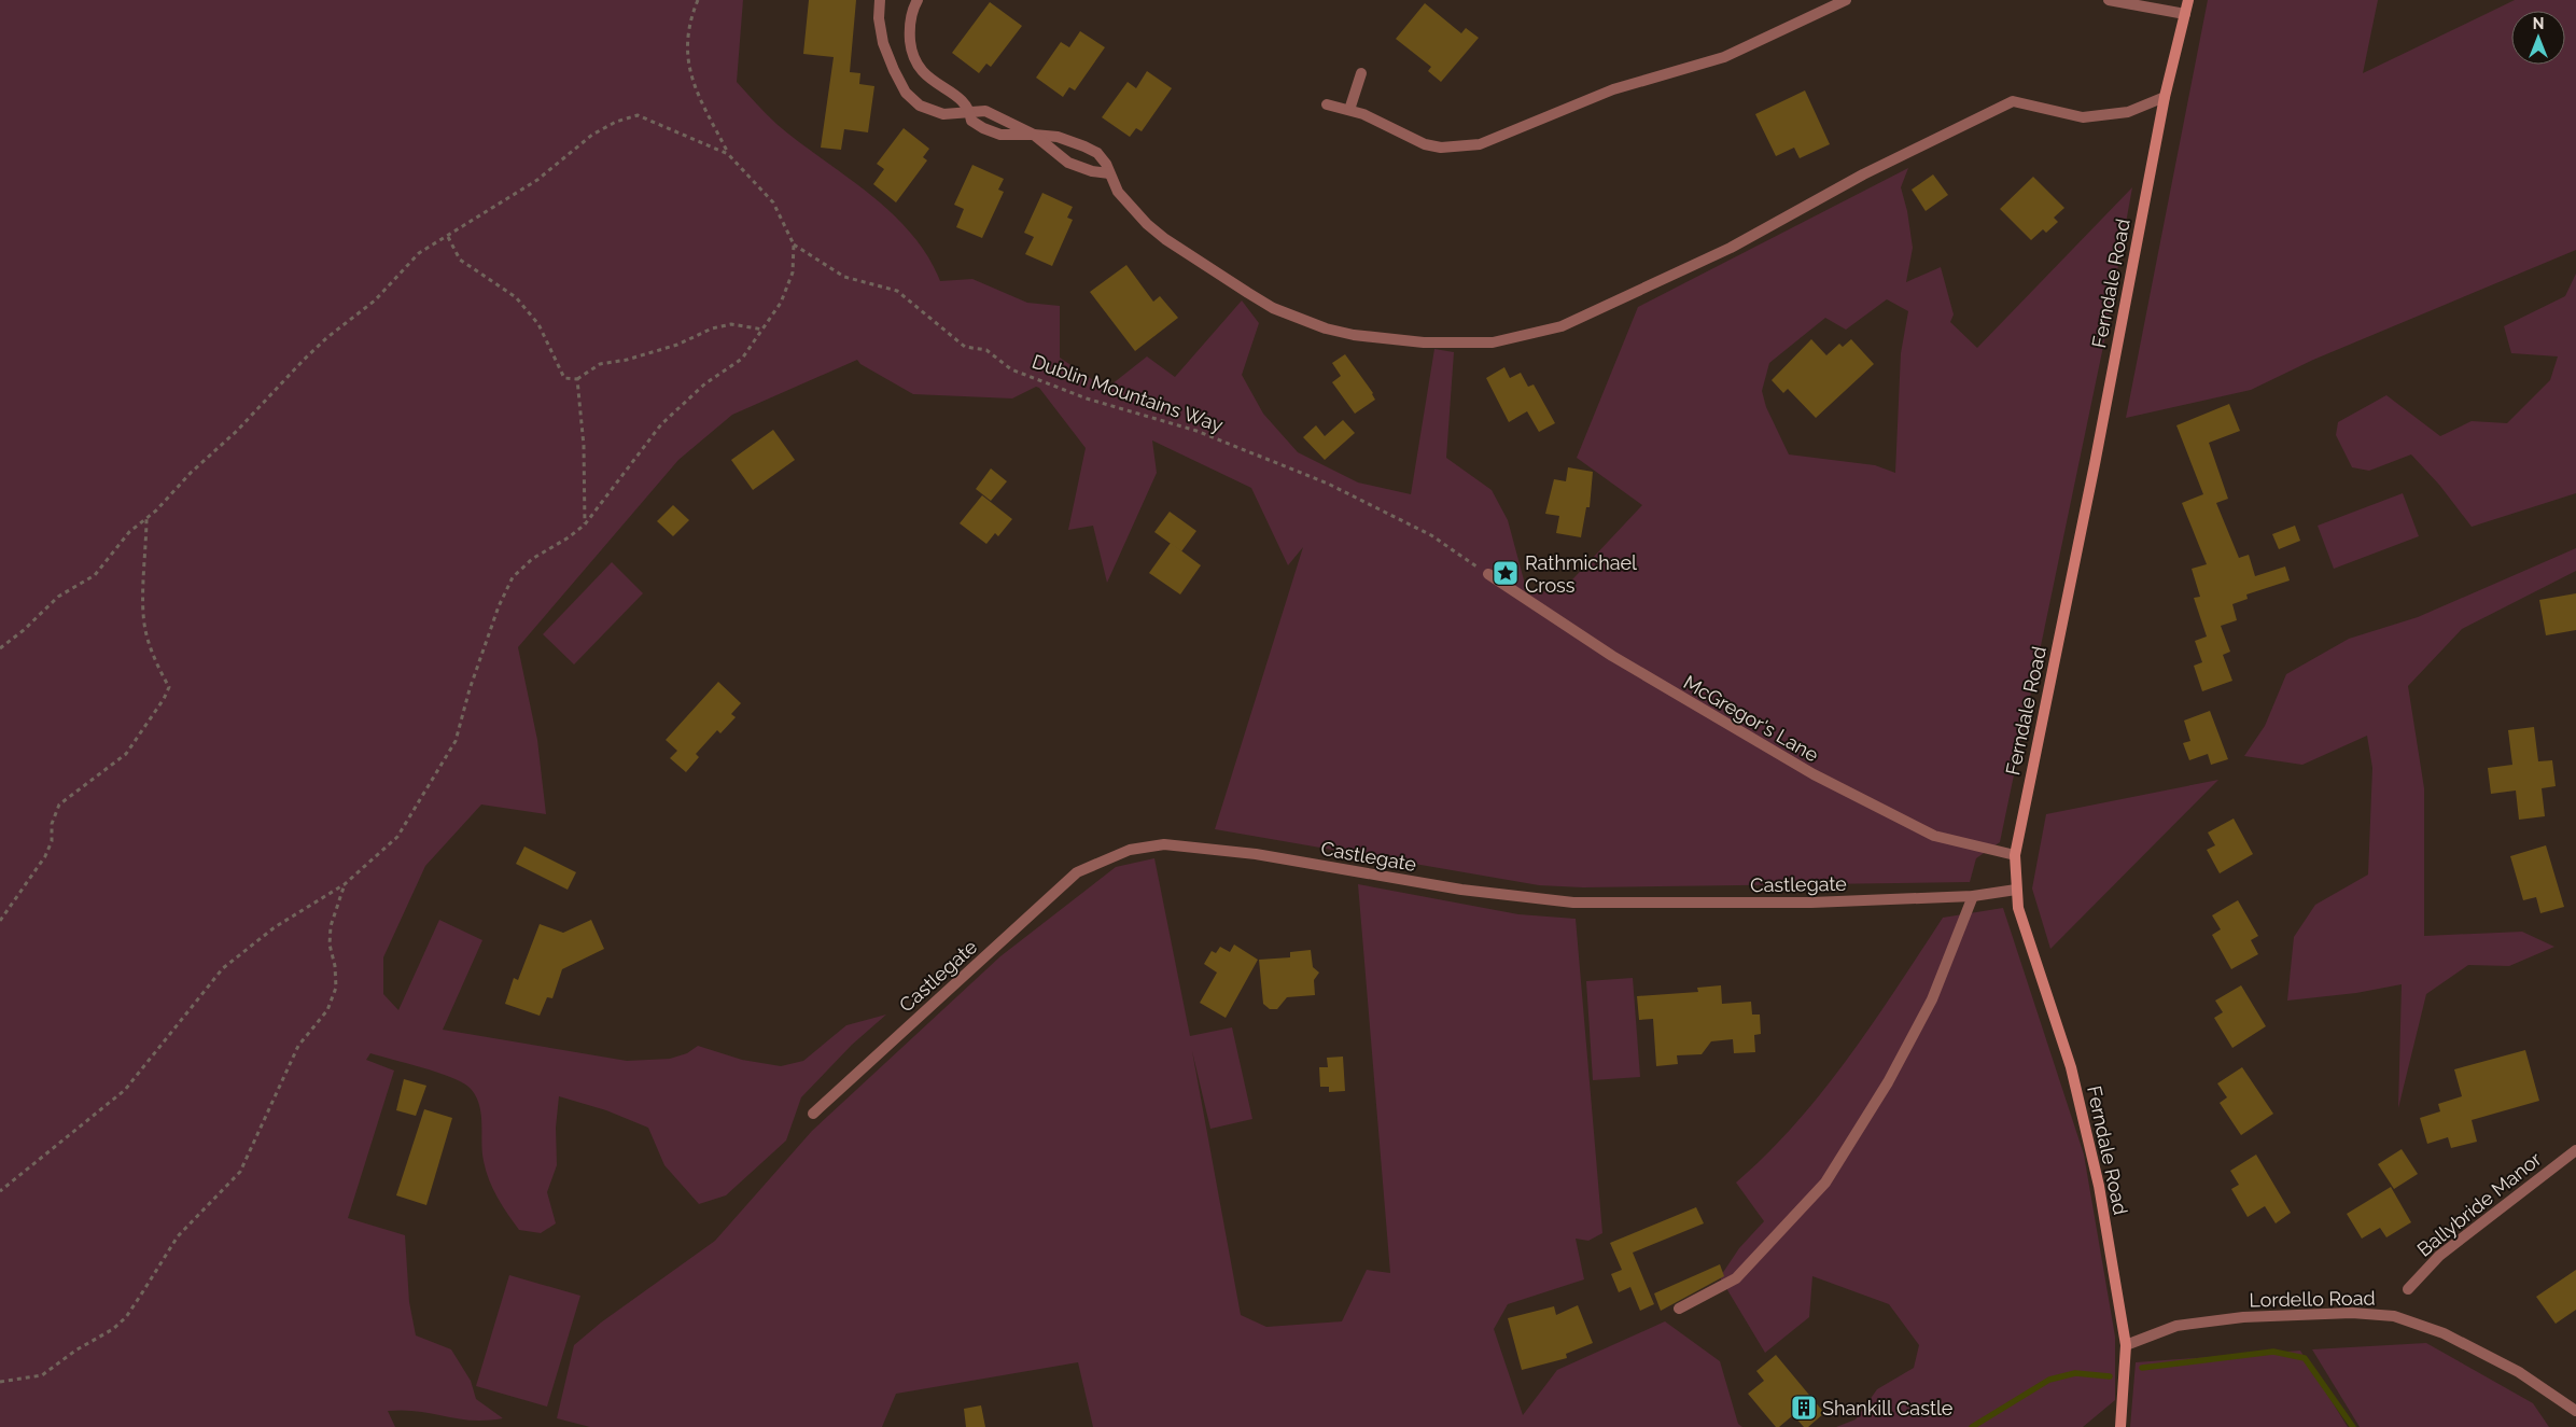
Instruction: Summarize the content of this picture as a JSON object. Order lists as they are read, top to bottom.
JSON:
{
  "streets": {
    "street": [
      "Ferndale Road",
      "McGregor's Lane",
      "Castlegate",
      "Ballybride Manor",
      "Lordello Road"
    ],
    "path": ["Dublin Mountains Way"]
  },
  "crossings": [
    ["Ferndale Road", "McGregor's Lane"],
    ["Ferndale Road", "Castlegate"],
    ["Ferndale Road", "Lordello Road"],
    ["Dublin Mountains Way", "McGregor's Lane"]
  ],
  "places": {
    "place": ["Rathmichael Cross"],
    "building": ["Shankill Castle"]
  },
  "north": "top"
}
